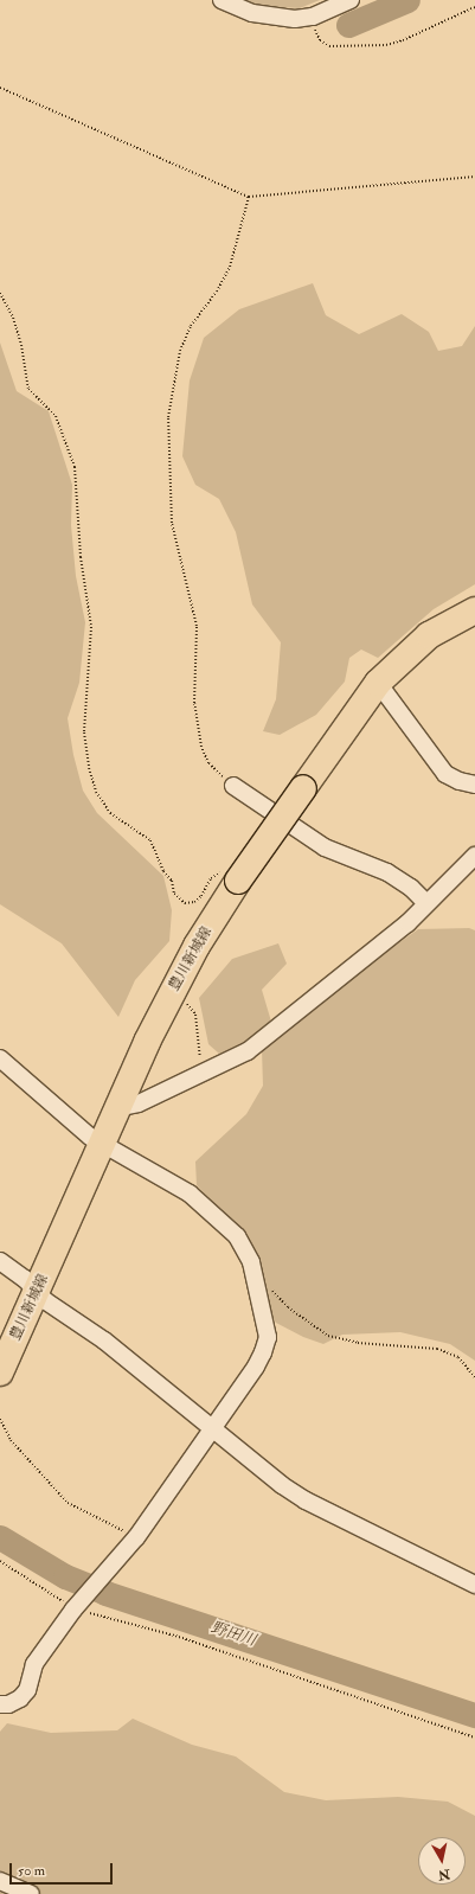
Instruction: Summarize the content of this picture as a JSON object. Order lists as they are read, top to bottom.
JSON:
{
  "streets": {
    "main road": ["豊川新城線"]
  },
  "water": ["野田川"],
  "scale_bar": "50 m",
  "north": "bottom"
}
